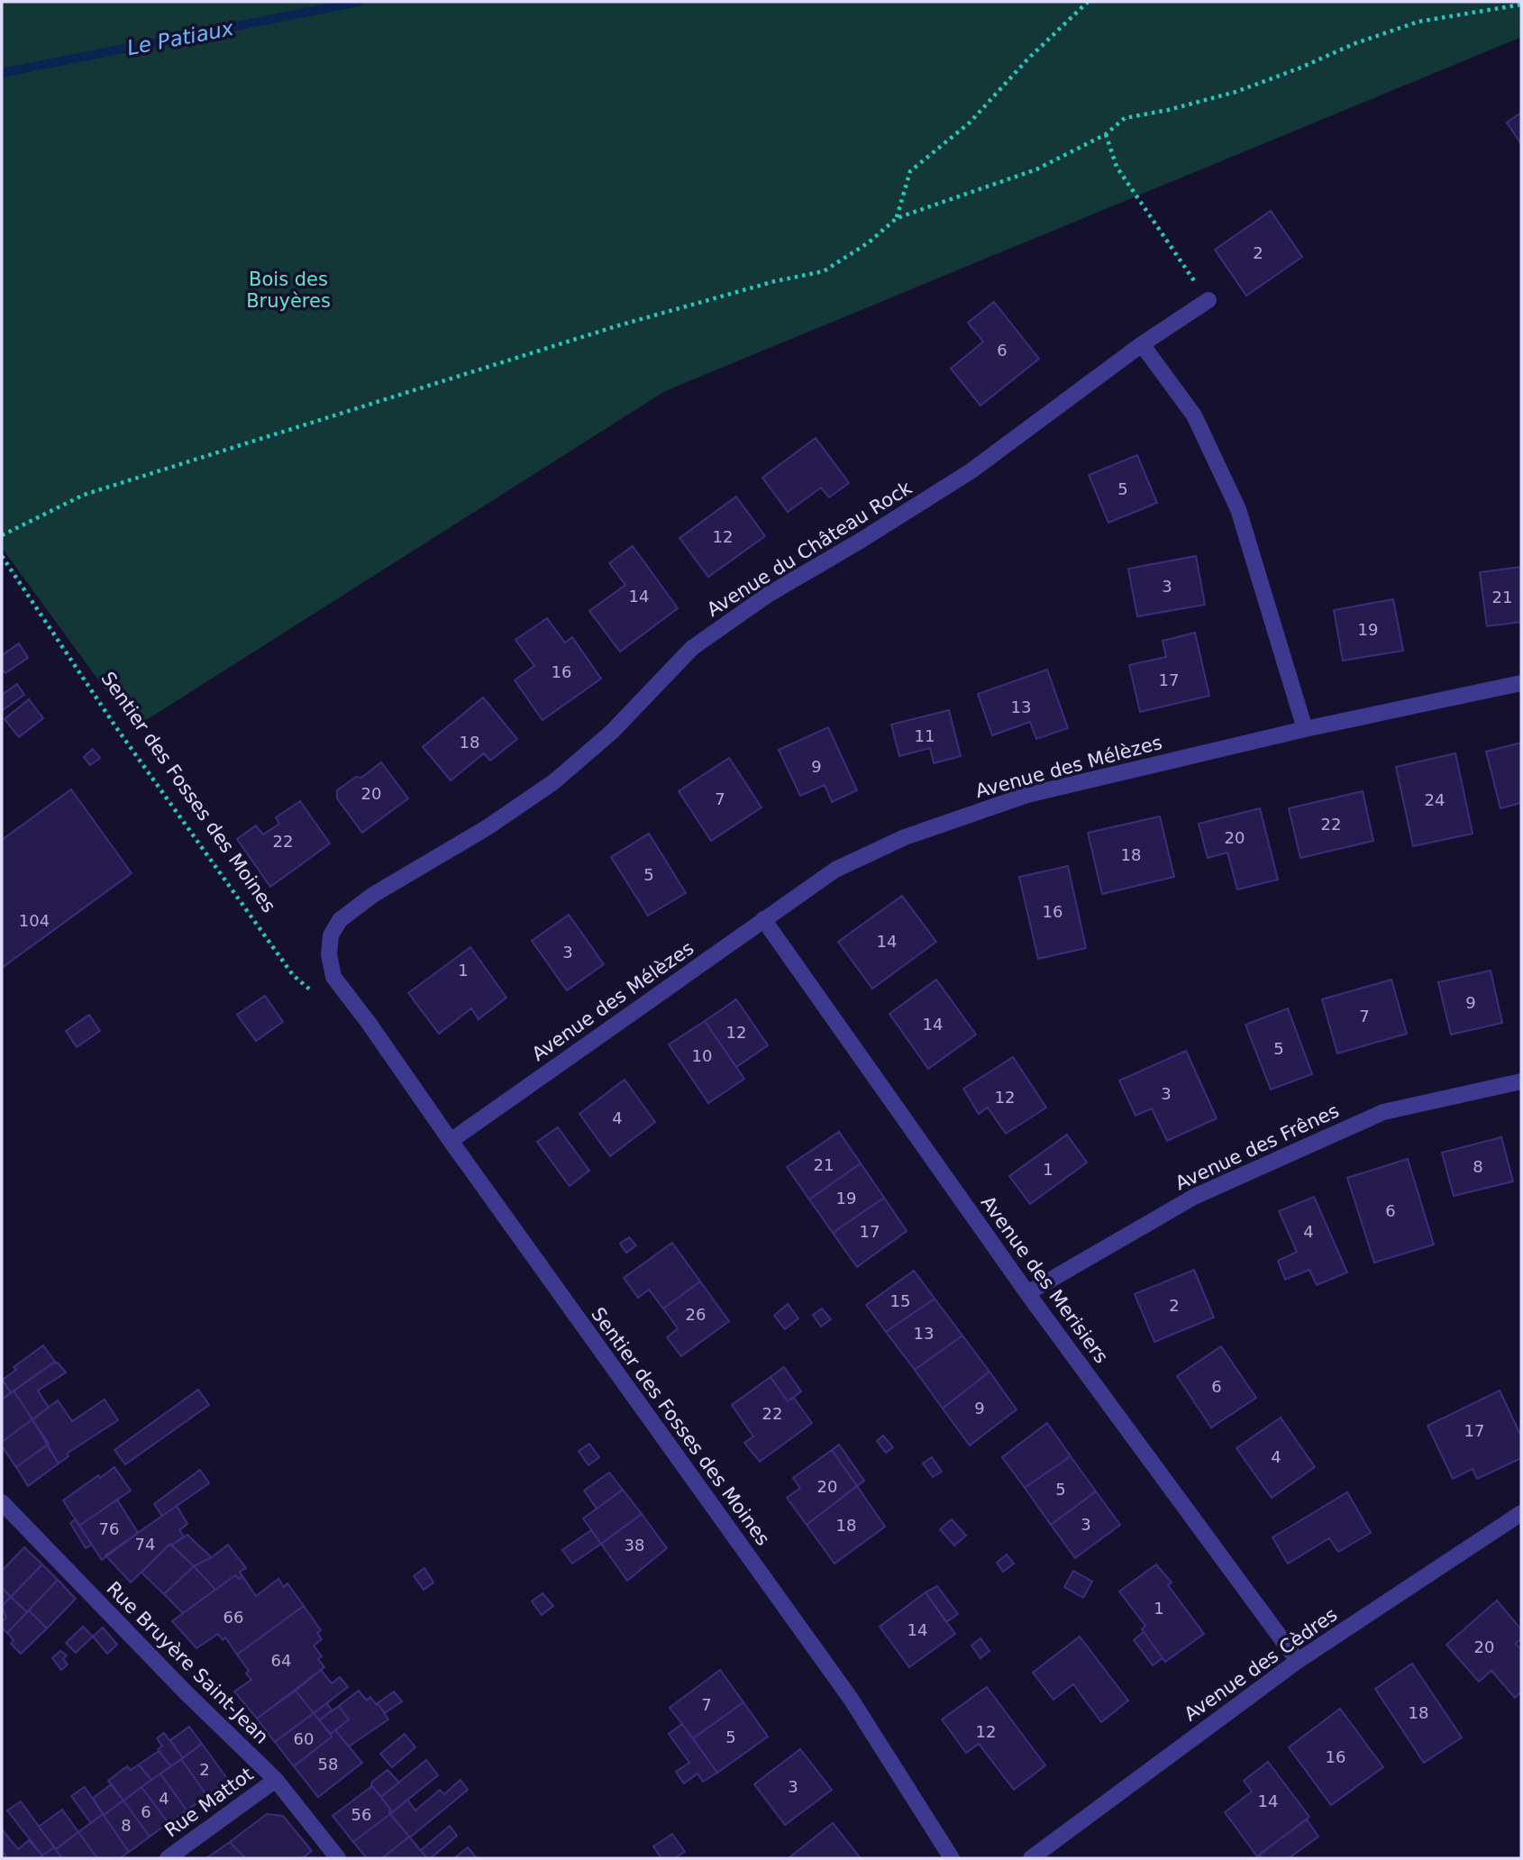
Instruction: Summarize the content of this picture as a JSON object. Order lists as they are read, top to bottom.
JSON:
{
  "streets": {
    "street": [
      "Avenue du Château Rock",
      "Avenue des Mélèzes",
      "Sentier des Fosses des Moines",
      "Avenue des Frênes",
      "Avenue des Merisiers",
      "Rue Bruyère Saint-Jean",
      "Avenue des Cèdres",
      "Rue Mattot"
    ]
  },
  "crossings": [
    ["Avenue du Château Rock", "Sentier des Fosses des Moines"],
    ["Avenue des Mélèzes", "Sentier des Fosses des Moines"],
    ["Avenue des Mélèzes", "Avenue des Merisiers"],
    ["Avenue des Frênes", "Avenue des Merisiers"],
    ["Avenue des Merisiers", "Avenue des Cèdres"],
    ["Rue Bruyère Saint-Jean", "Rue Mattot"]
  ],
  "water": ["Le Patiaux"],
  "parks": ["Bois des Bruyères"],
  "house_numbers": [
    "2",
    "6",
    "5",
    "12",
    "3",
    "14",
    "21",
    "19",
    "16",
    "17",
    "13",
    "11",
    "18",
    "9",
    "20",
    "7",
    "24",
    "22",
    "20",
    "22",
    "18",
    "5",
    "16",
    "104",
    "14",
    "3",
    "1",
    "9",
    "7",
    "14",
    "12",
    "5",
    "10",
    "3",
    "12",
    "4",
    "21",
    "8",
    "1",
    "19",
    "6",
    "17",
    "4",
    "15",
    "2",
    "26",
    "13",
    "6",
    "9",
    "22",
    "17",
    "4",
    "20",
    "5",
    "3",
    "18",
    "76",
    "74",
    "38",
    "1",
    "66",
    "14",
    "20",
    "64",
    "7",
    "18",
    "12",
    "5",
    "60",
    "16",
    "58",
    "2",
    "3",
    "4",
    "14",
    "6",
    "56",
    "8"
  ]
}
